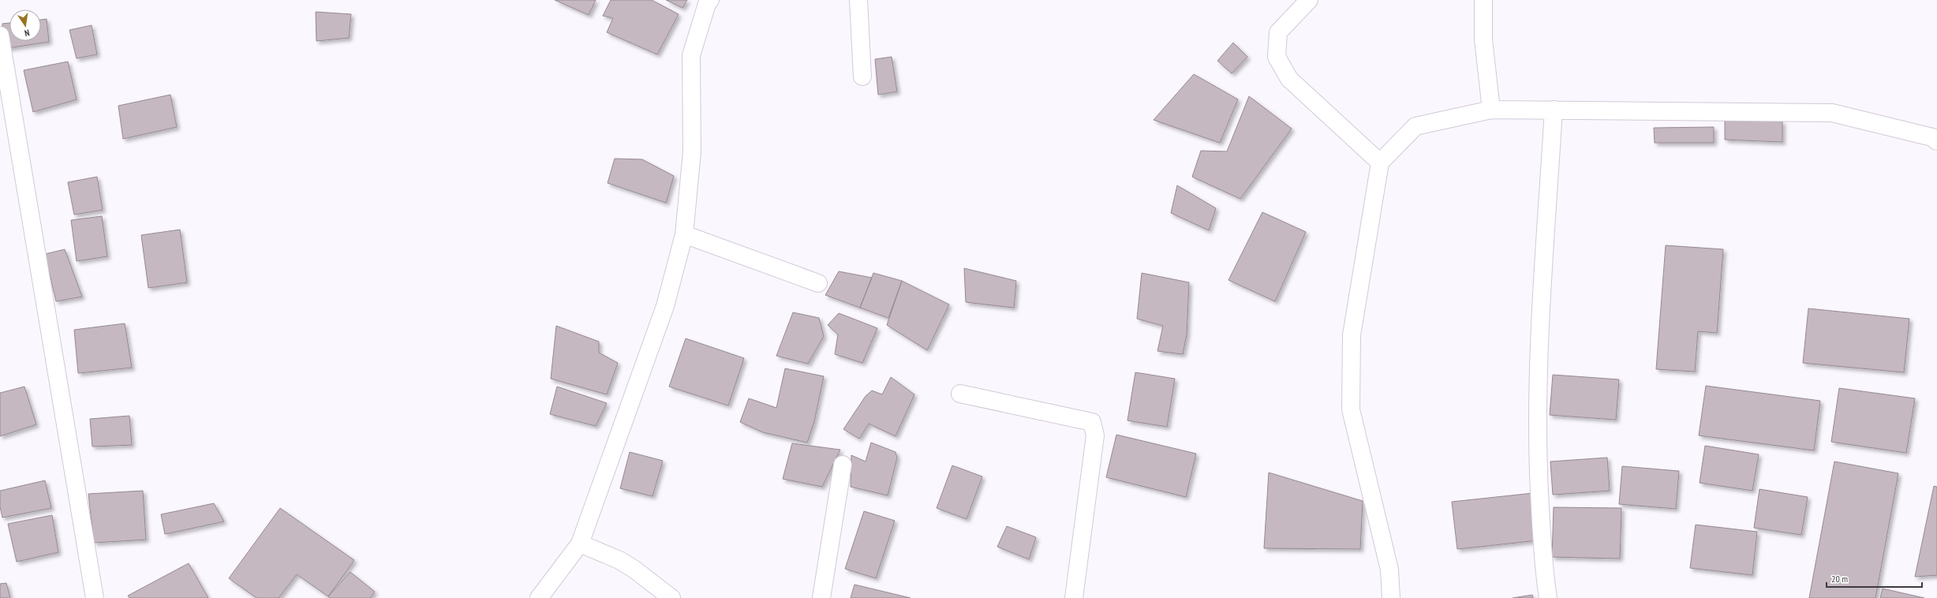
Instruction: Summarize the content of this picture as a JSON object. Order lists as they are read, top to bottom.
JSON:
{
  "scale_bar": "20 m",
  "north": "bottom"
}
